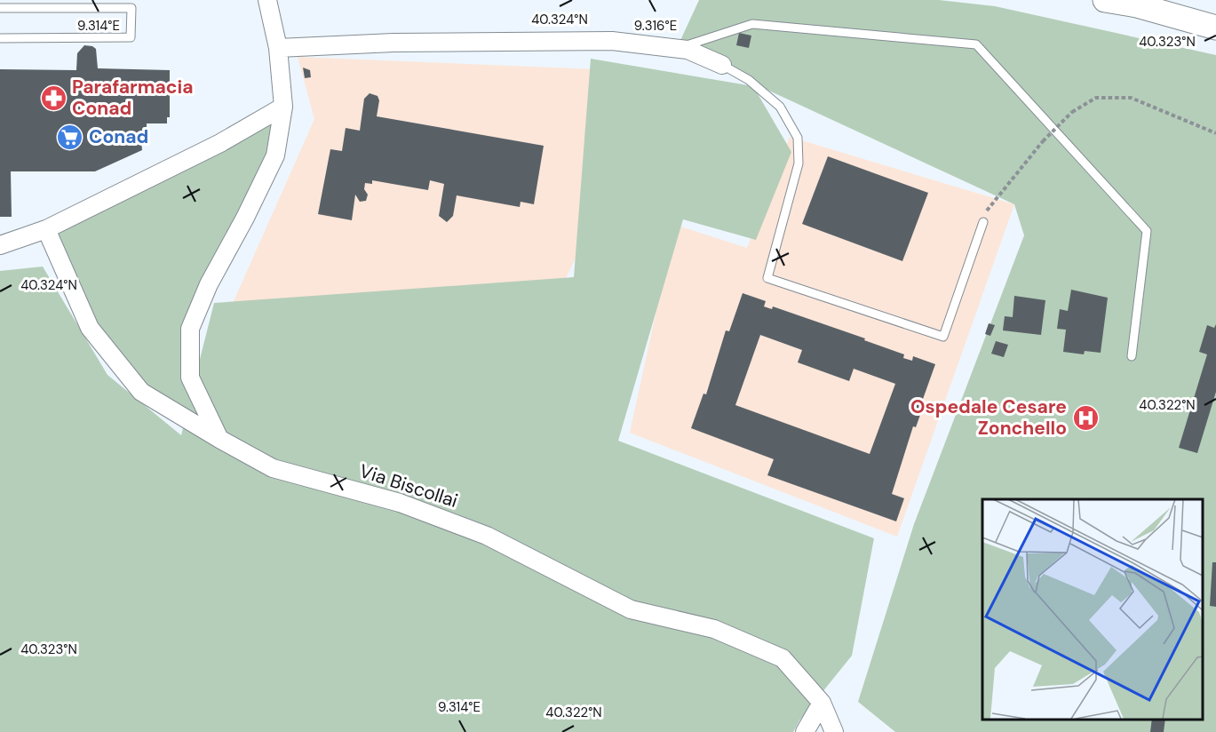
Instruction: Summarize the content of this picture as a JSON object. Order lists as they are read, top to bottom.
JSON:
{
  "streets": {
    "street": ["Via Biscollai"]
  },
  "places": {
    "pharmacy": ["Parafarmacia Conad"],
    "supermarket": ["Conad"],
    "hospital": ["Ospedale Cesare Zonchello"]
  },
  "coordinates": [
    "40.324°N",
    "9.314°E",
    "9.316°E",
    "40.323°N",
    "40.322°N"
  ]
}
